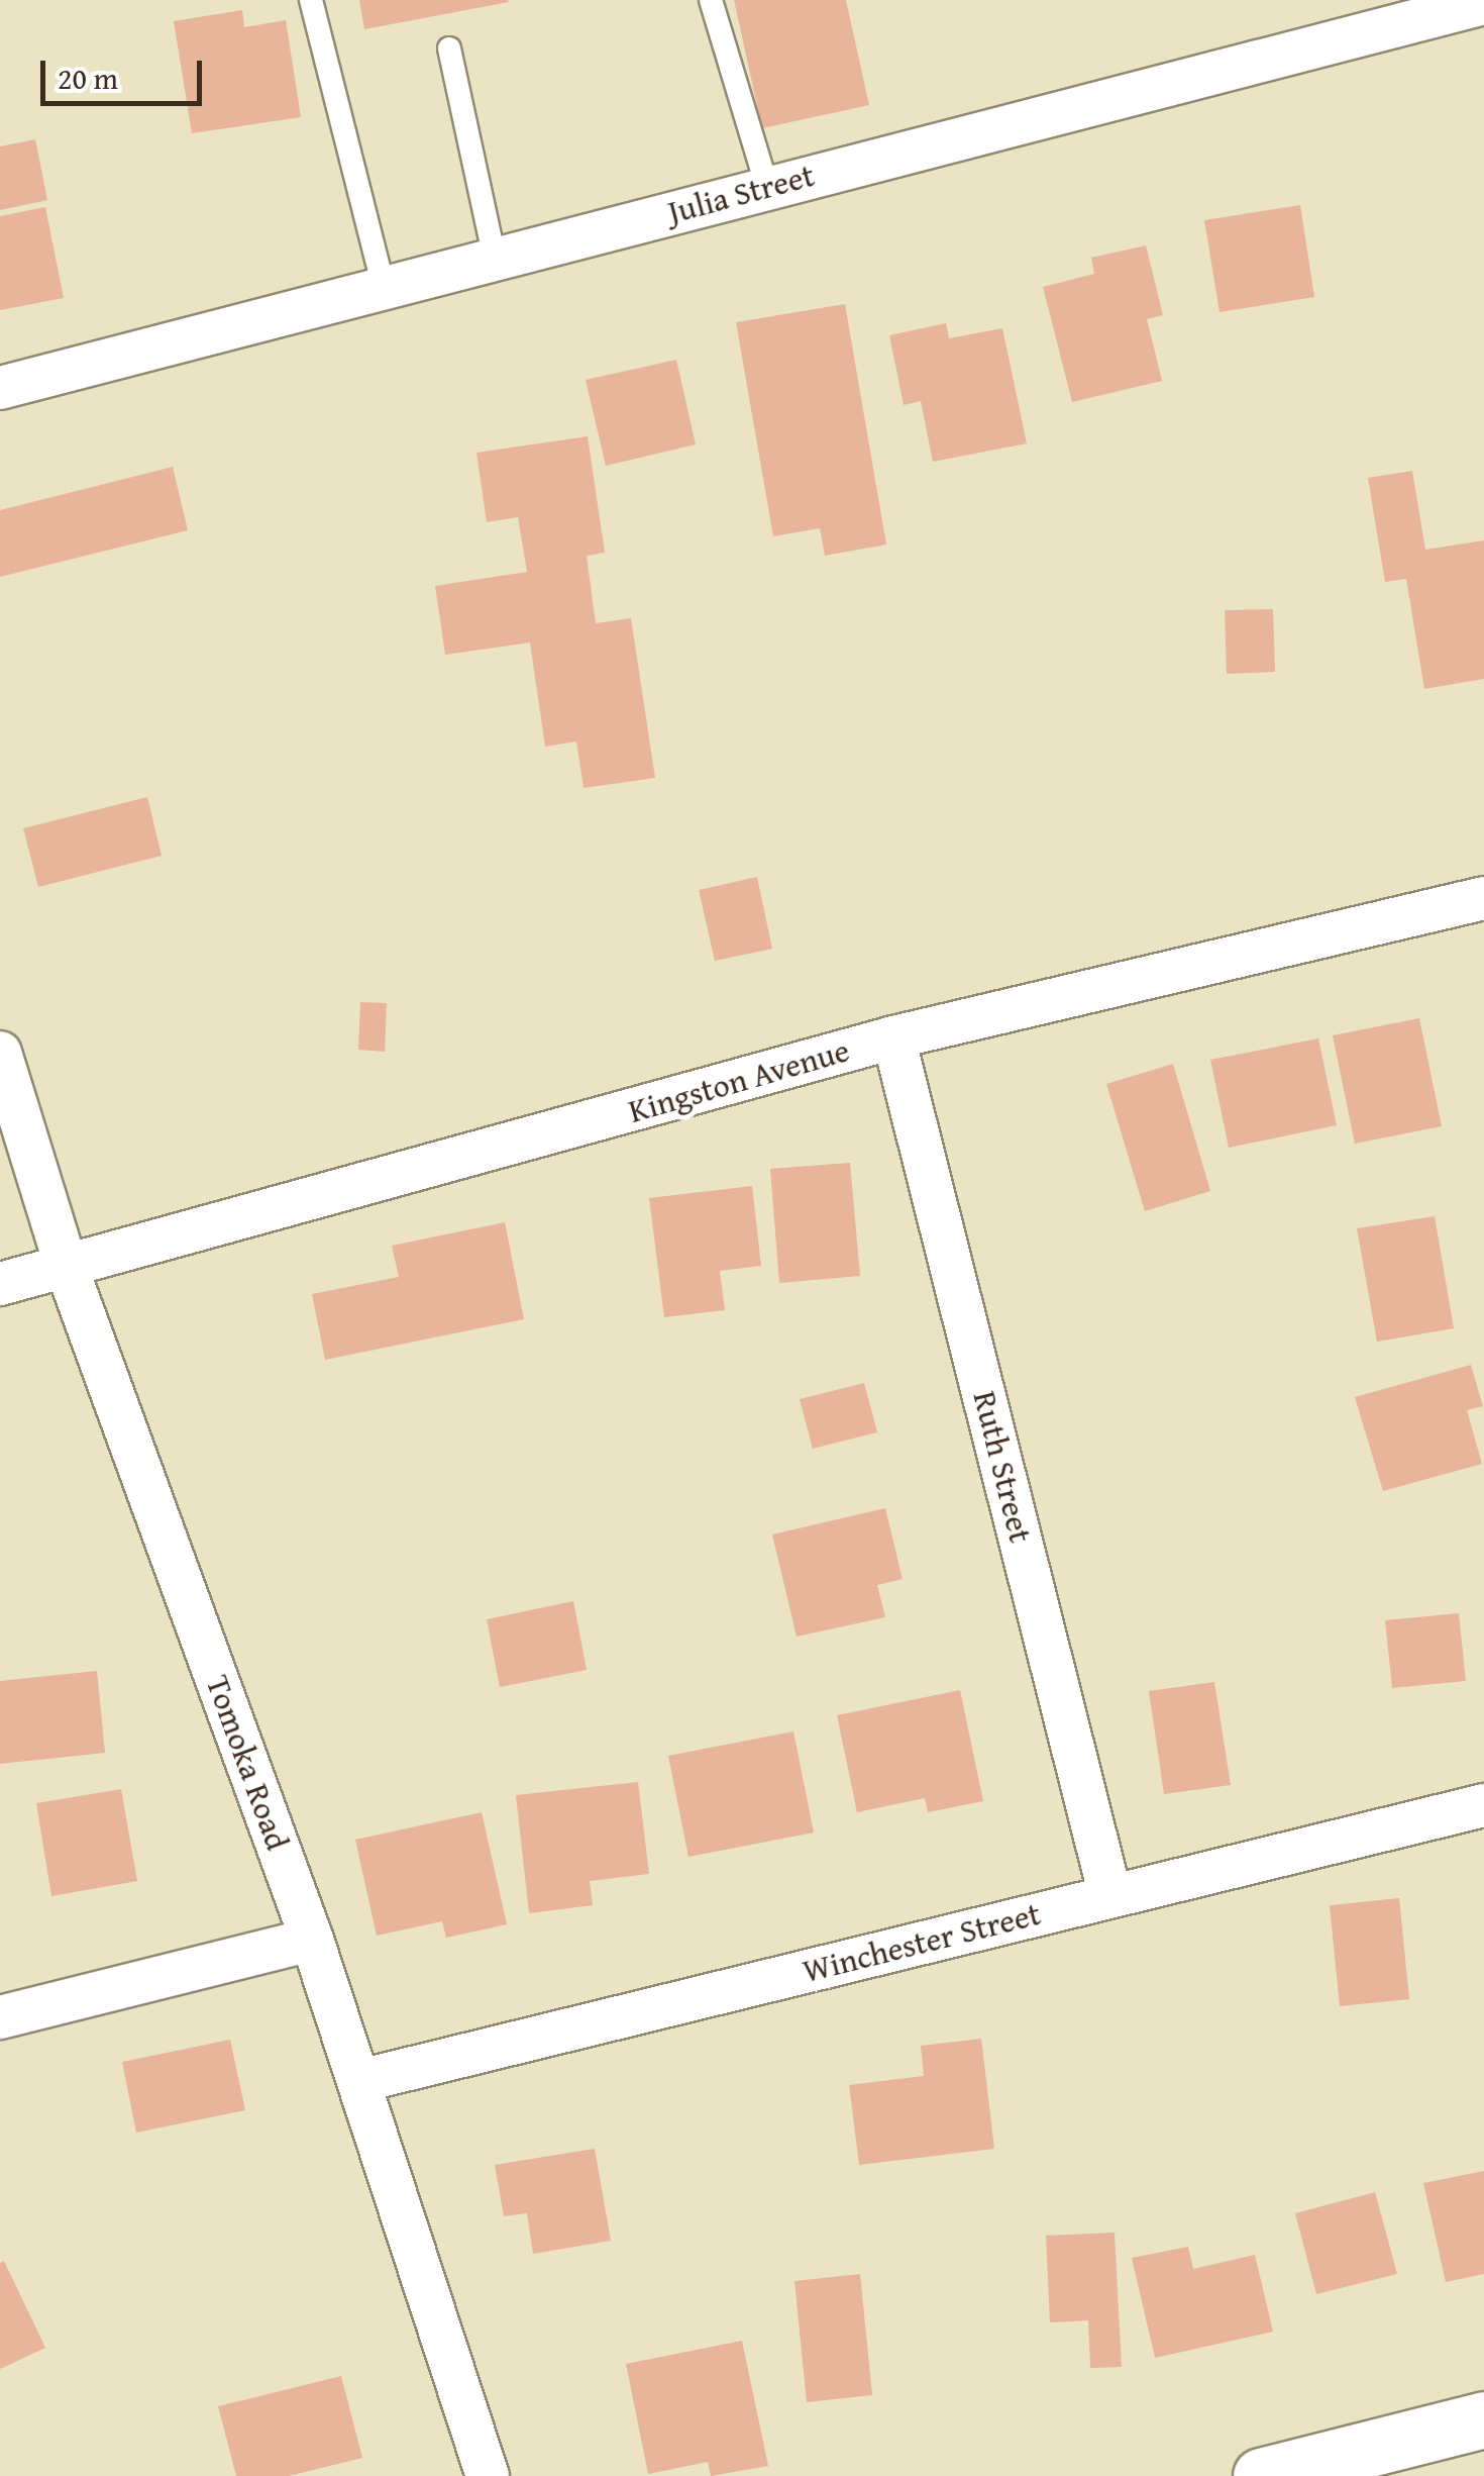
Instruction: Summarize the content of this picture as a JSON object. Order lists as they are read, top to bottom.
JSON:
{
  "streets": {
    "street": [
      "Julia Street",
      "Kingston Avenue",
      "Ruth Street",
      "Tomoka Road",
      "Winchester Street"
    ]
  },
  "crossings": [
    ["Kingston Avenue", "Ruth Street"],
    ["Kingston Avenue", "Tomoka Road"],
    ["Ruth Street", "Winchester Street"],
    ["Tomoka Road", "Winchester Street"]
  ],
  "scale_bar": "20 m"
}
